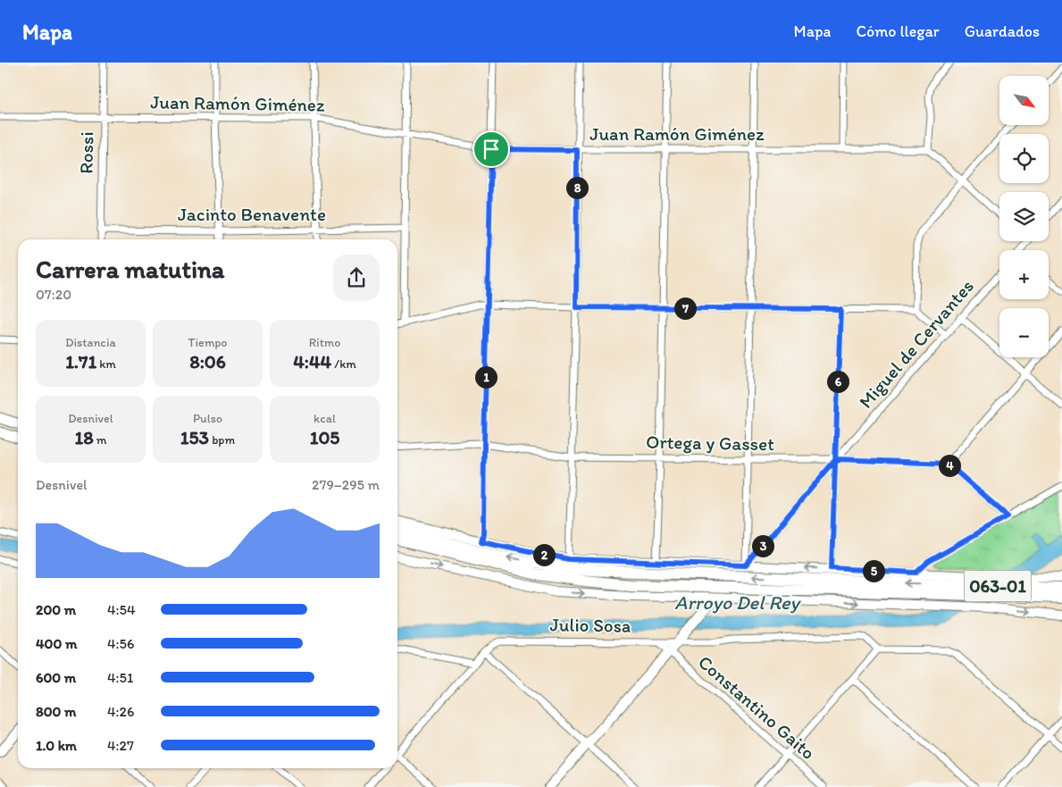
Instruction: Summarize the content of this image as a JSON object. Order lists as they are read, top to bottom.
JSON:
{
  "streets": {
    "highway": ["063-01"],
    "street": [
      "Juan Ramón Giménez",
      "Rossi",
      "Jacinto Benavente",
      "Miguel de Cervantes",
      "Ortega y Gasset",
      "Julio Sosa",
      "Constantino Gaito"
    ]
  },
  "crossings": [
    ["Juan Ramón Giménez", "Rossi"],
    ["Rossi", "Jacinto Benavente"],
    ["Miguel de Cervantes", "Ortega y Gasset"]
  ],
  "water": ["Arroyo Del Rey"],
  "north": "bottom right",
  "page": {
    "header": "Mapa",
    "nav": ["Mapa", "Cómo llegar", "Guardados"],
    "map_buttons": ["+", "−"],
    "pins": [
      "8",
      "7",
      "1",
      "6",
      "4",
      "3",
      "2",
      "5"
    ],
    "heading": ["Carrera matutina", "07:20"],
    "stats": [
      ["Distancia", "1.71 km"],
      ["Tiempo", "8:06"],
      ["Ritmo", "4:44 /km"],
      ["Desnivel", "18 m"],
      ["Pulso", "153 bpm"],
      ["kcal", "105"]
    ],
    "chart": ["Desnivel", "279–295 m"],
    "list": [
      {
        "name": "200 m",
        "note": "4:54"
      },
      {
        "name": "400 m",
        "note": "4:56"
      },
      {
        "name": "600 m",
        "note": "4:51"
      },
      {
        "name": "800 m",
        "note": "4:26"
      },
      {
        "name": "1.0 km",
        "note": "4:27"
      }
    ]
  }
}
